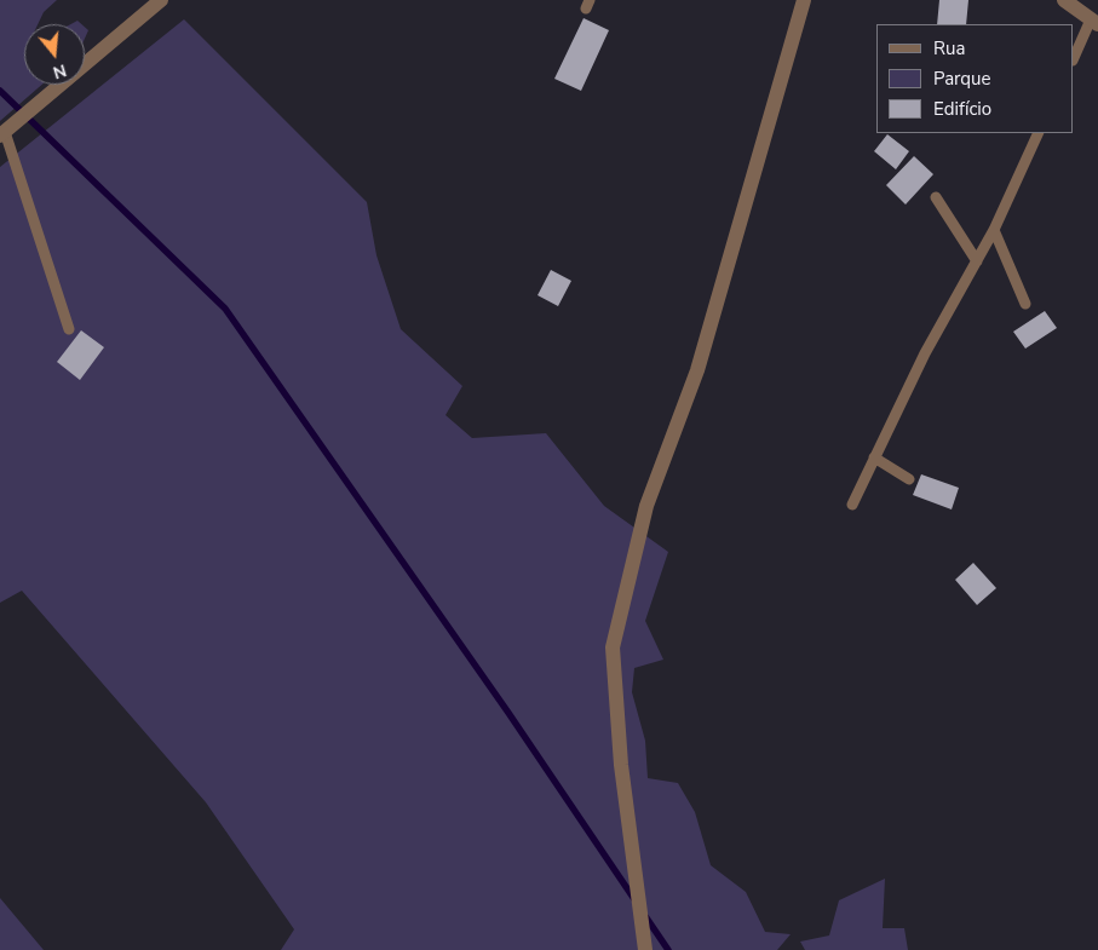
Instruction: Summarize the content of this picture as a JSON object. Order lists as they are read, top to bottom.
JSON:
{
  "legend": ["Rua", "Parque", "Edifício"],
  "north": "bottom"
}
